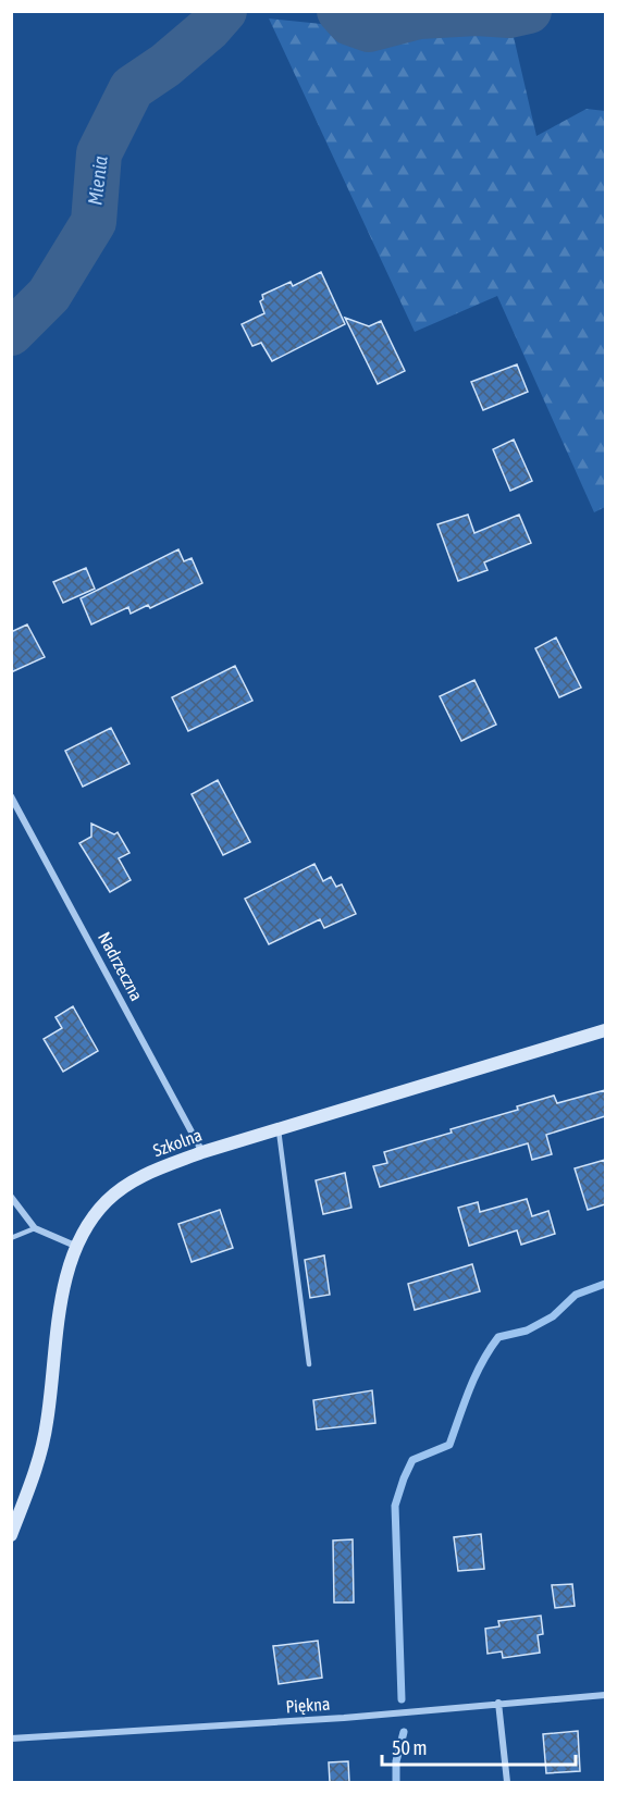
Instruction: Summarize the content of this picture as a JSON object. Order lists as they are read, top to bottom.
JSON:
{
  "streets": {
    "street": ["Nadrzeczna", "Szkolna", "Piękna"]
  },
  "crossings": [
    ["Nadrzeczna", "Szkolna"]
  ],
  "water": ["Mienia"],
  "scale_bar": "50 m"
}
